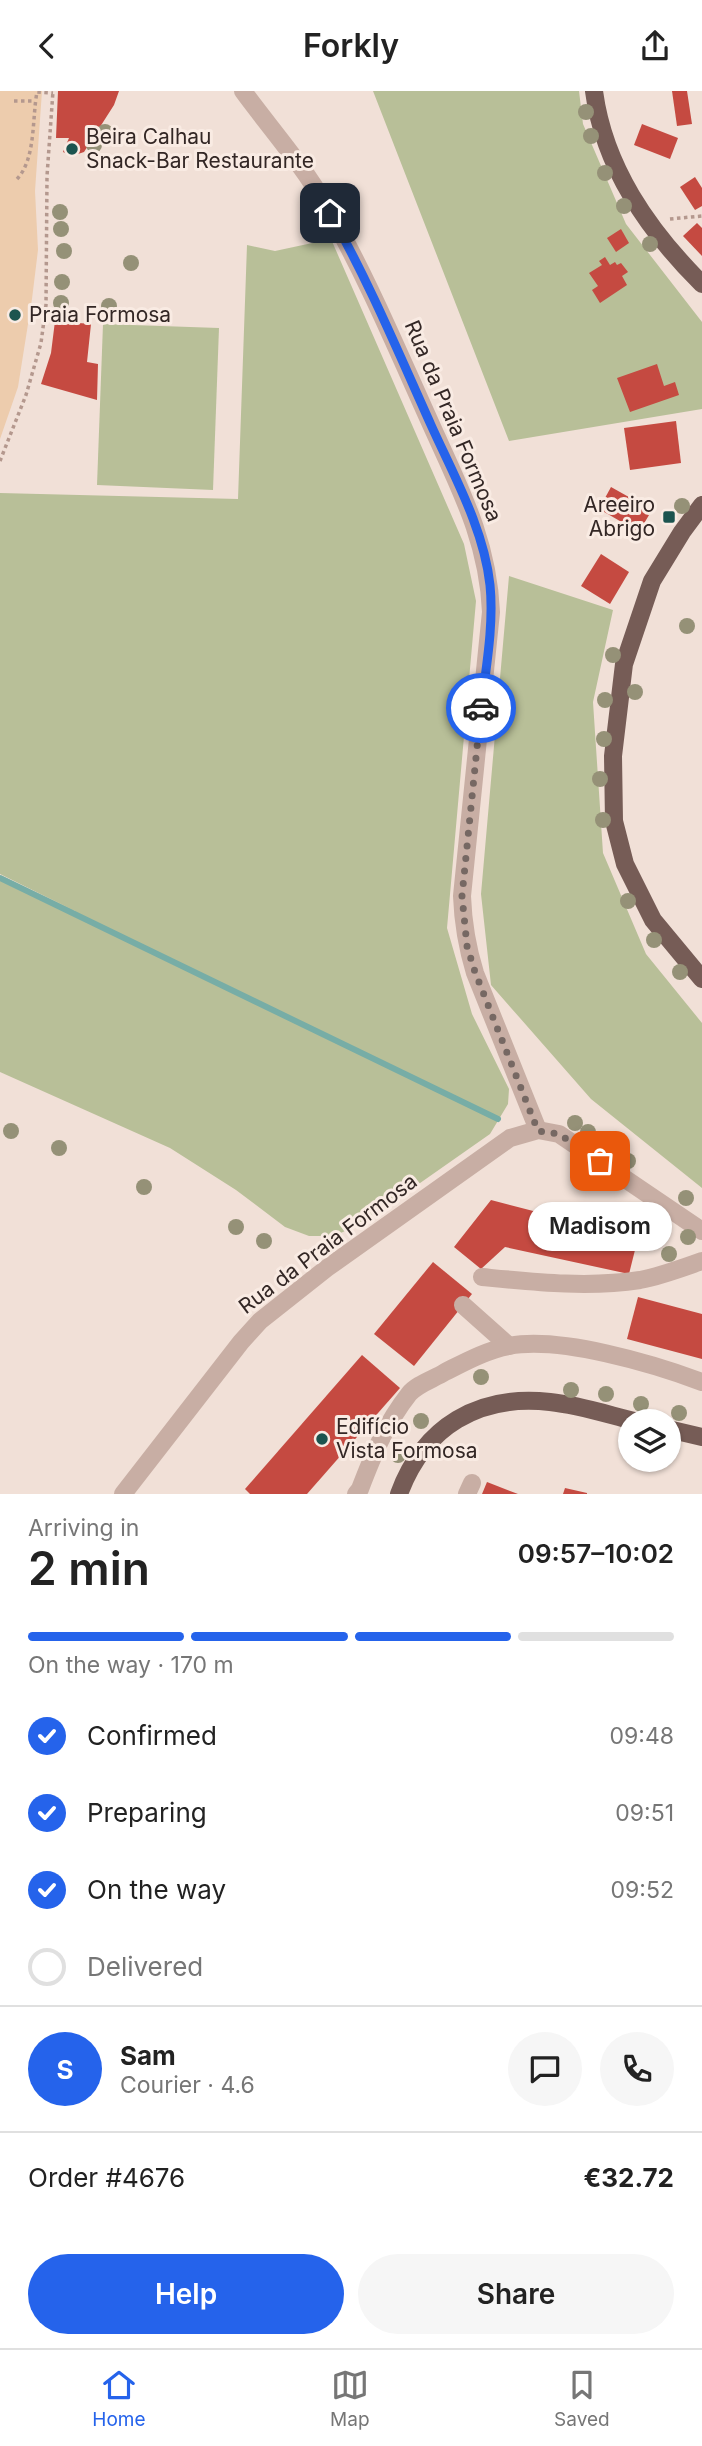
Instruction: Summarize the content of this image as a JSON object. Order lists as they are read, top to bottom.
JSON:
{
  "streets": {
    "street": ["Rua da Praia Formosa"]
  },
  "places": {
    "other": [
      "Beira Calhau Snack-Bar Restaurante",
      "Praia Formosa",
      "Madisom",
      "Edifício Vista Formosa"
    ],
    "transit": ["Areeiro Abrigo"]
  },
  "page": {
    "header": "Forkly",
    "bubble": "Madisom",
    "heading": ["2 min", "Arriving in", "09:57–10:02"],
    "panel": [
      "Sam",
      "Courier · 4.6",
      "Order #4676",
      "€32.72"
    ],
    "bar": "On the way · 170 m",
    "list": [
      ["Confirmed", "09:48"],
      ["Preparing", "09:51"],
      ["On the way", "09:52"],
      "Delivered"
    ],
    "round": "S",
    "buttons": ["Help", "Share"],
    "tabs": ["Home", "Map", "Saved"]
  }
}
